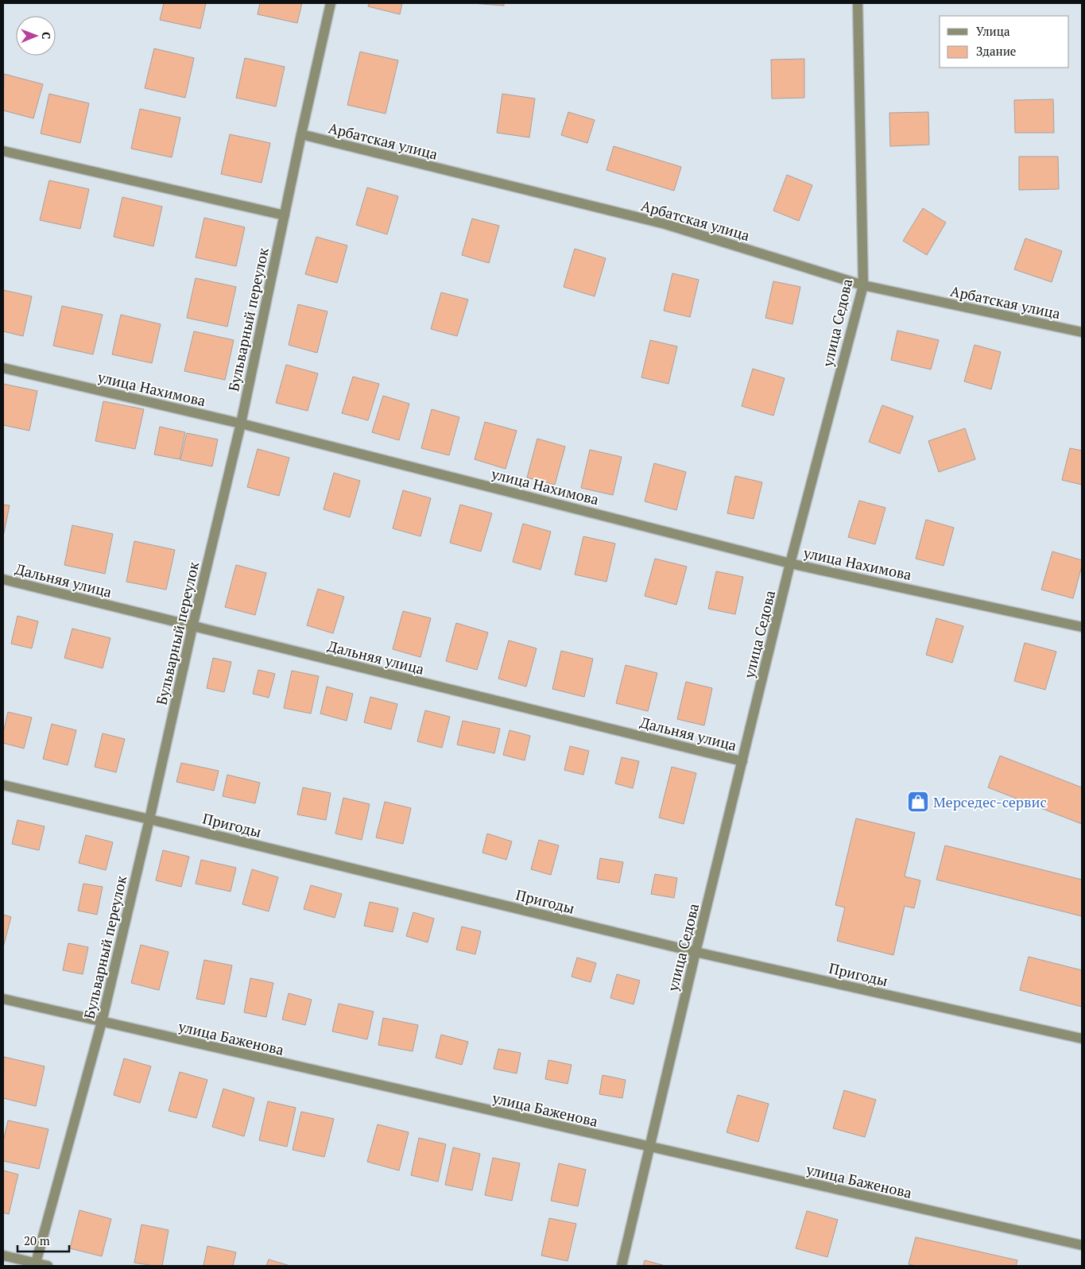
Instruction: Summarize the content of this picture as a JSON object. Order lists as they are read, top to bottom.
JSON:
{
  "streets": {
    "street": [
      "Арбатская улица",
      "Бульварный переулок",
      "улица Седова",
      "улица Нахимова",
      "Дальняя улица",
      "Пригоды",
      "улица Баженова"
    ]
  },
  "crossings": [
    ["Арбатская улица", "Бульварный переулок"],
    ["Арбатская улица", "улица Седова"],
    ["Бульварный переулок", "улица Нахимова"],
    ["Бульварный переулок", "Дальняя улица"],
    ["Бульварный переулок", "Пригоды"],
    ["Бульварный переулок", "улица Баженова"],
    ["улица Седова", "улица Нахимова"],
    ["улица Седова", "Дальняя улица"],
    ["улица Седова", "Пригоды"],
    ["улица Седова", "улица Баженова"]
  ],
  "places": {
    "shop": ["Мерседес-сервис"]
  },
  "legend": ["Улица", "Здание"],
  "scale_bar": "20 m",
  "north": "right"
}
